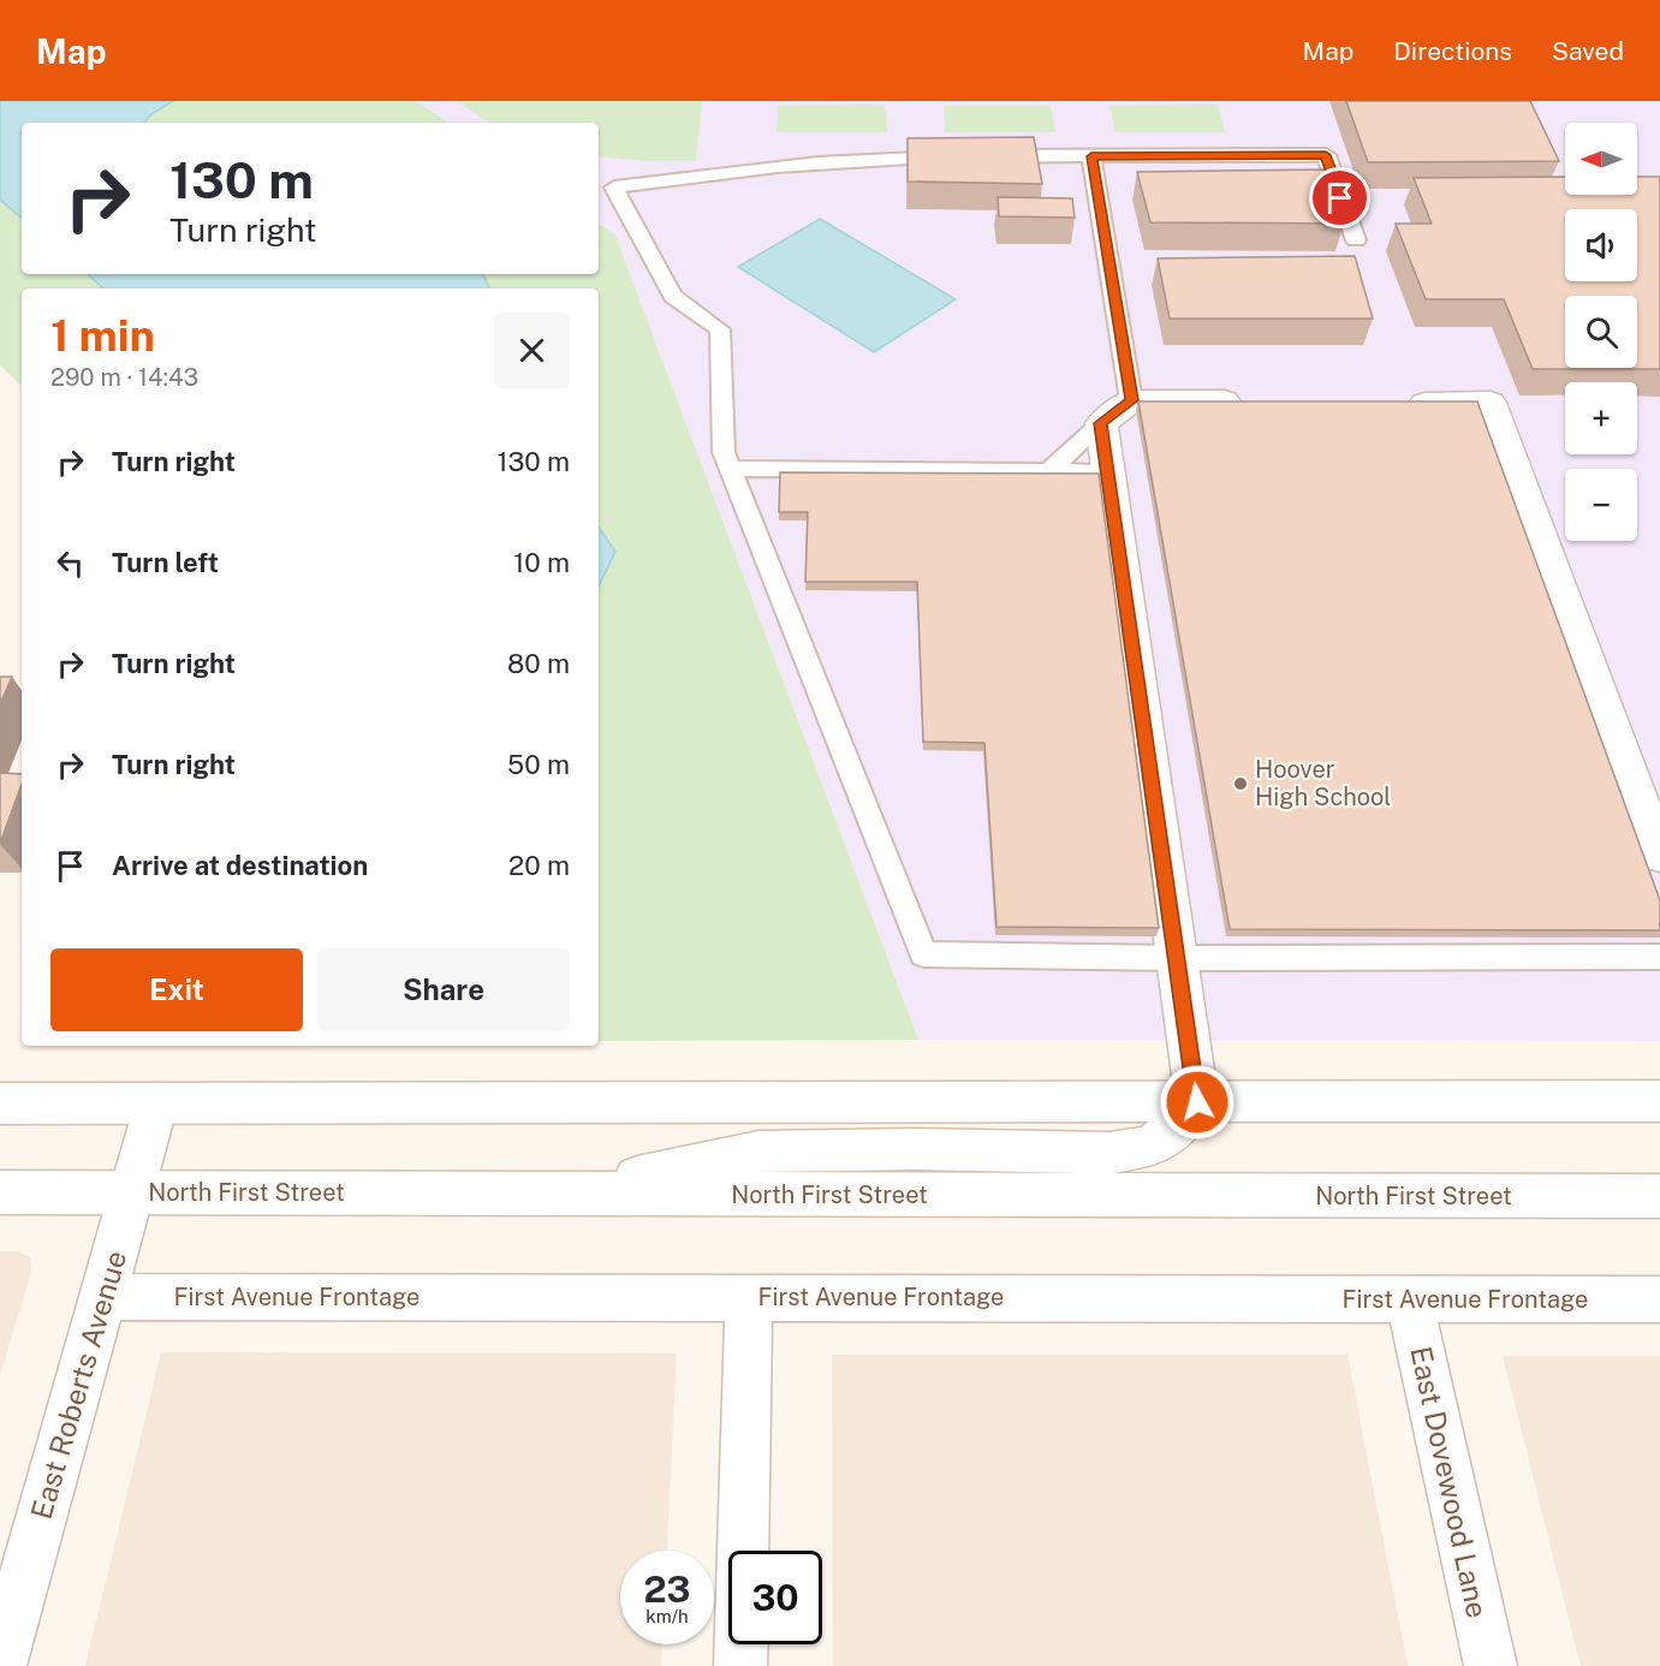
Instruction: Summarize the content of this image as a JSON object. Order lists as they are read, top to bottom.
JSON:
{
  "streets": {
    "street": [
      "North First Street",
      "First Avenue Frontage",
      "East Roberts Avenue",
      "East Dovewood Lane"
    ]
  },
  "crossings": [
    ["North First Street", "East Roberts Avenue"],
    ["First Avenue Frontage", "East Roberts Avenue"],
    ["First Avenue Frontage", "East Dovewood Lane"]
  ],
  "places": ["Hoover High School"],
  "north": "left",
  "page": {
    "header": "Map",
    "nav": ["Map", "Directions", "Saved"],
    "map_buttons": ["+", "−"],
    "turn": ["130 m", "Turn right"],
    "heading": ["1 min", "290 m · 14:43"],
    "list": [
      {
        "name": "Turn right",
        "value": "130 m"
      },
      {
        "name": "Turn left",
        "value": "10 m"
      },
      {
        "name": "Turn right",
        "value": "80 m"
      },
      {
        "name": "Turn right",
        "value": "50 m"
      },
      {
        "name": "Arrive at destination",
        "value": "20 m"
      }
    ],
    "buttons": ["Exit", "Share"],
    "speed": "23 km/h",
    "limit": "30"
  }
}
